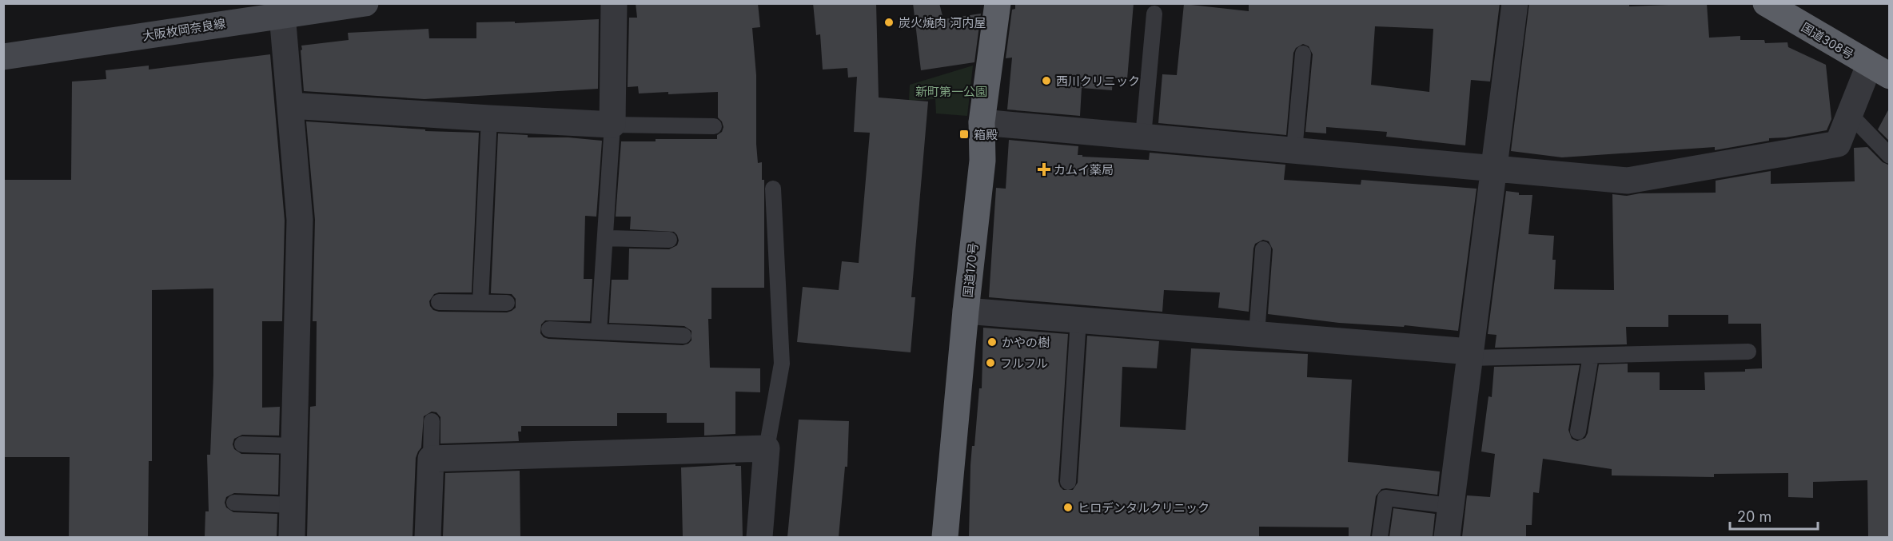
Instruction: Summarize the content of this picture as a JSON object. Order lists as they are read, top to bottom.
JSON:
{
  "streets": {
    "highway": ["国道308号", "国道170号"],
    "main road": ["大阪枚岡奈良線"]
  },
  "parks": ["新町第一公園"],
  "places": {
    "other": [
      "炭火焼肉 河内屋",
      "西川クリニック",
      "かやの樹",
      "フルフル",
      "ヒロデンタルクリニック"
    ],
    "transit": ["箱殿"],
    "health": ["カムイ薬局"]
  },
  "scale_bar": "20 m"
}
